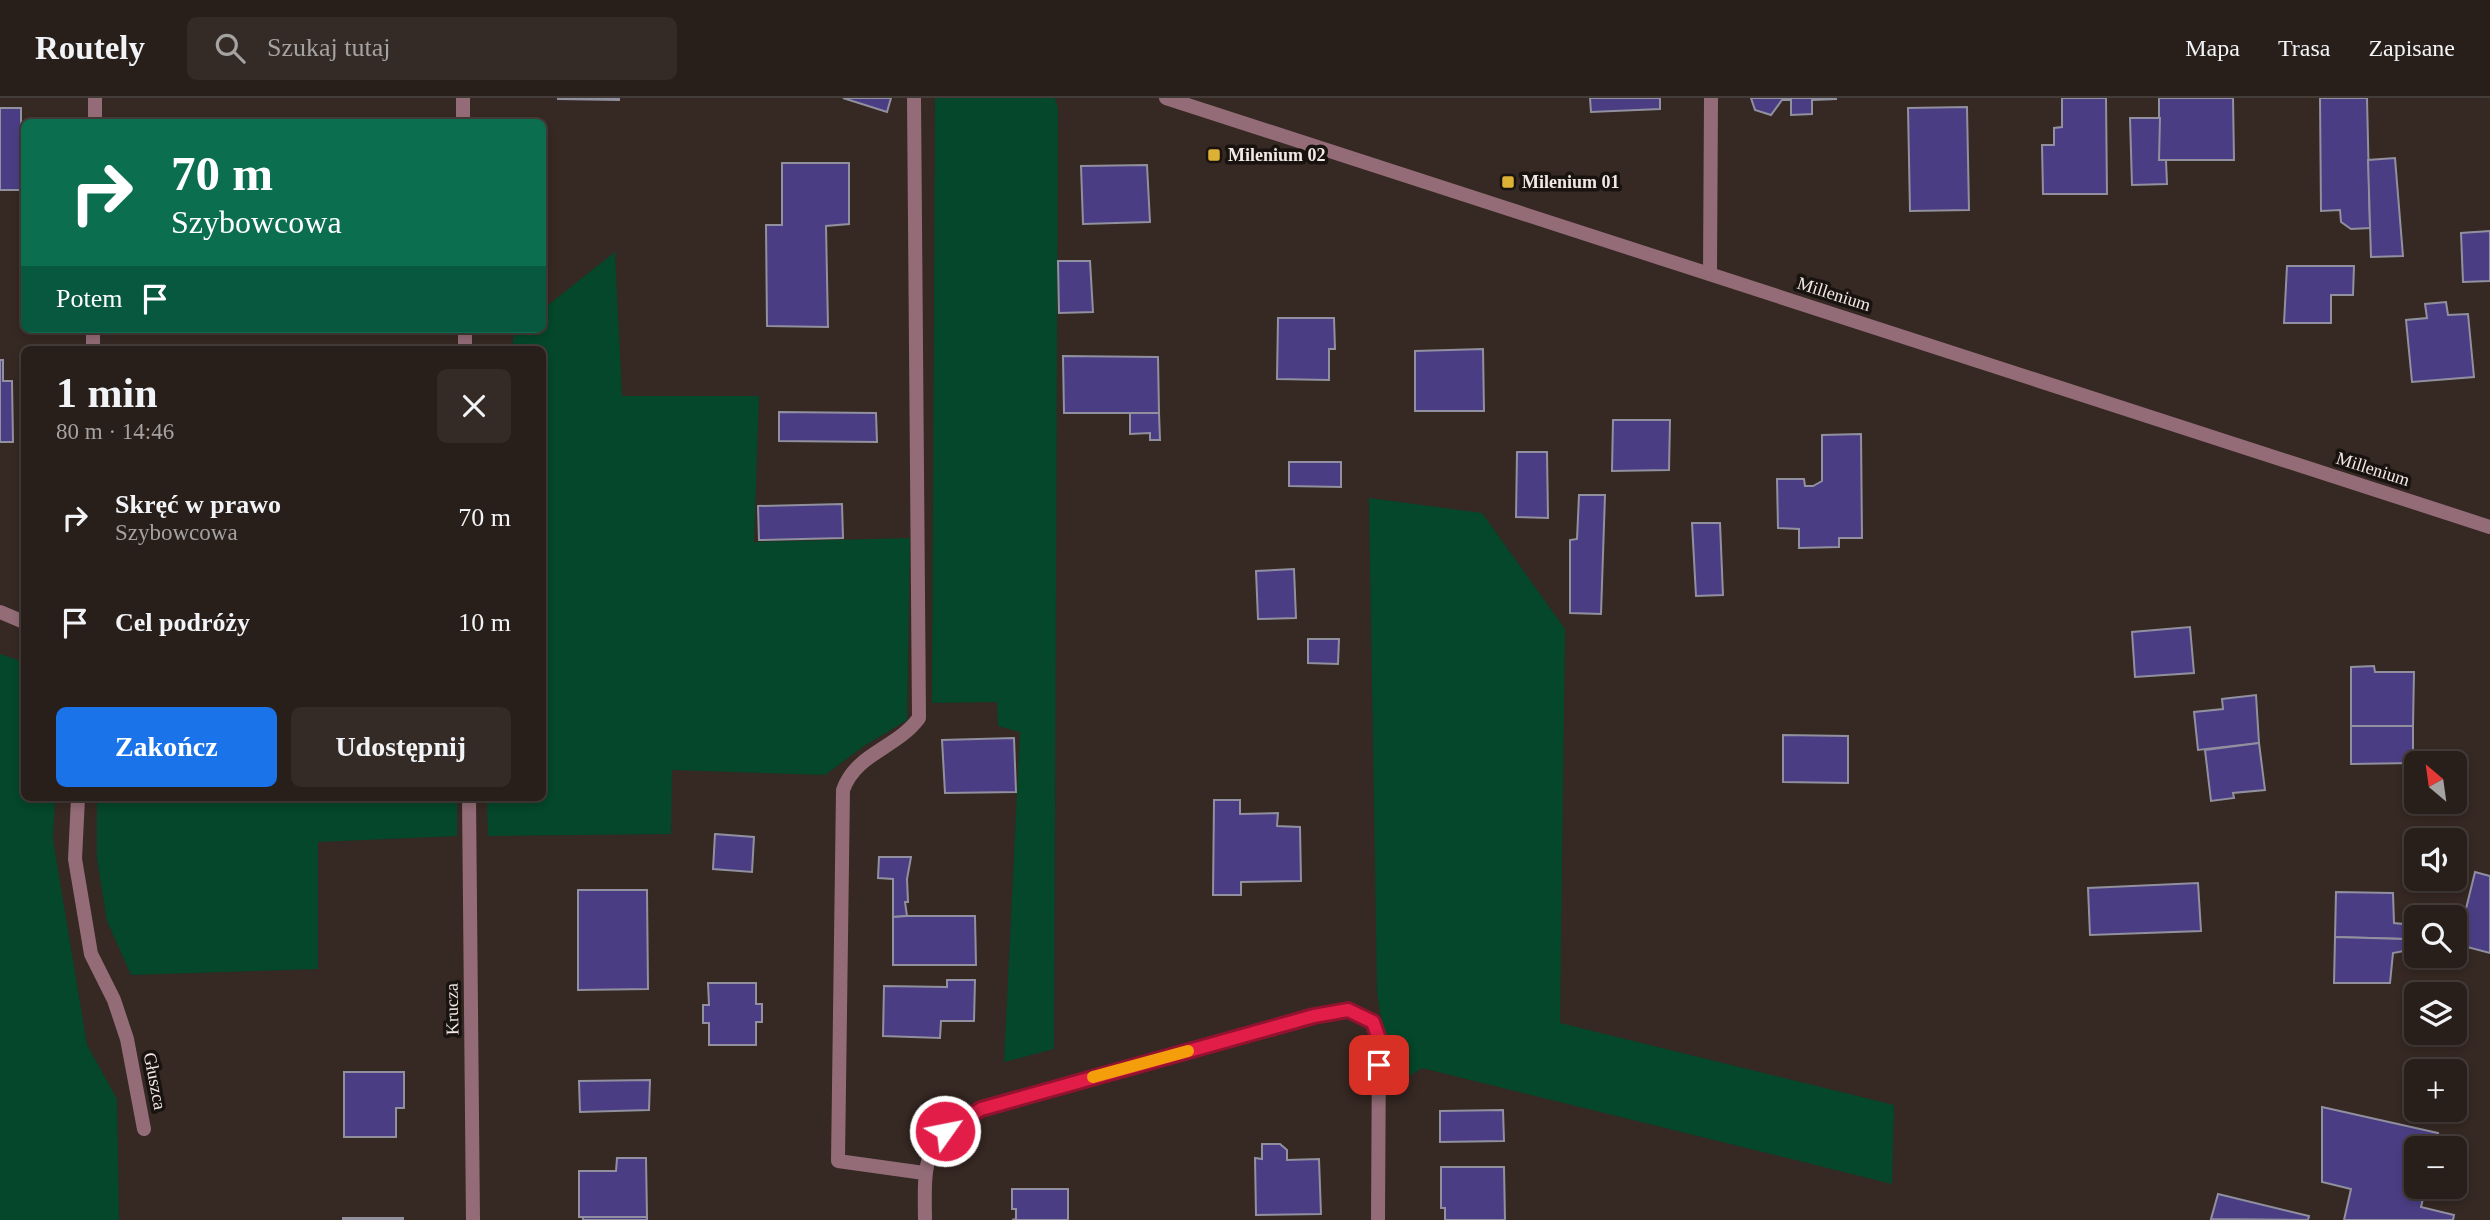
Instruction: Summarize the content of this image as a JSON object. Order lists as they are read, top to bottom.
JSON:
{
  "streets": {
    "street": ["Millenium", "Krucza", "Głuszca"]
  },
  "places": {
    "transit": ["Milenium 02", "Milenium 01"]
  },
  "north": "top left",
  "page": {
    "header": "Routely",
    "search": "Szukaj tutaj",
    "nav": ["Mapa", "Trasa", "Zapisane"],
    "turn": ["70 m", "Szybowcowa"],
    "then": "Potem",
    "heading": ["1 min", "80 m · 14:46"],
    "list": [
      {
        "name": "Skręć w prawo",
        "note": "Szybowcowa",
        "value": "70 m"
      },
      {
        "name": "Cel podróży",
        "value": "10 m"
      }
    ],
    "buttons": ["Zakończ", "Udostępnij"],
    "map_buttons": ["+", "−"]
  }
}
